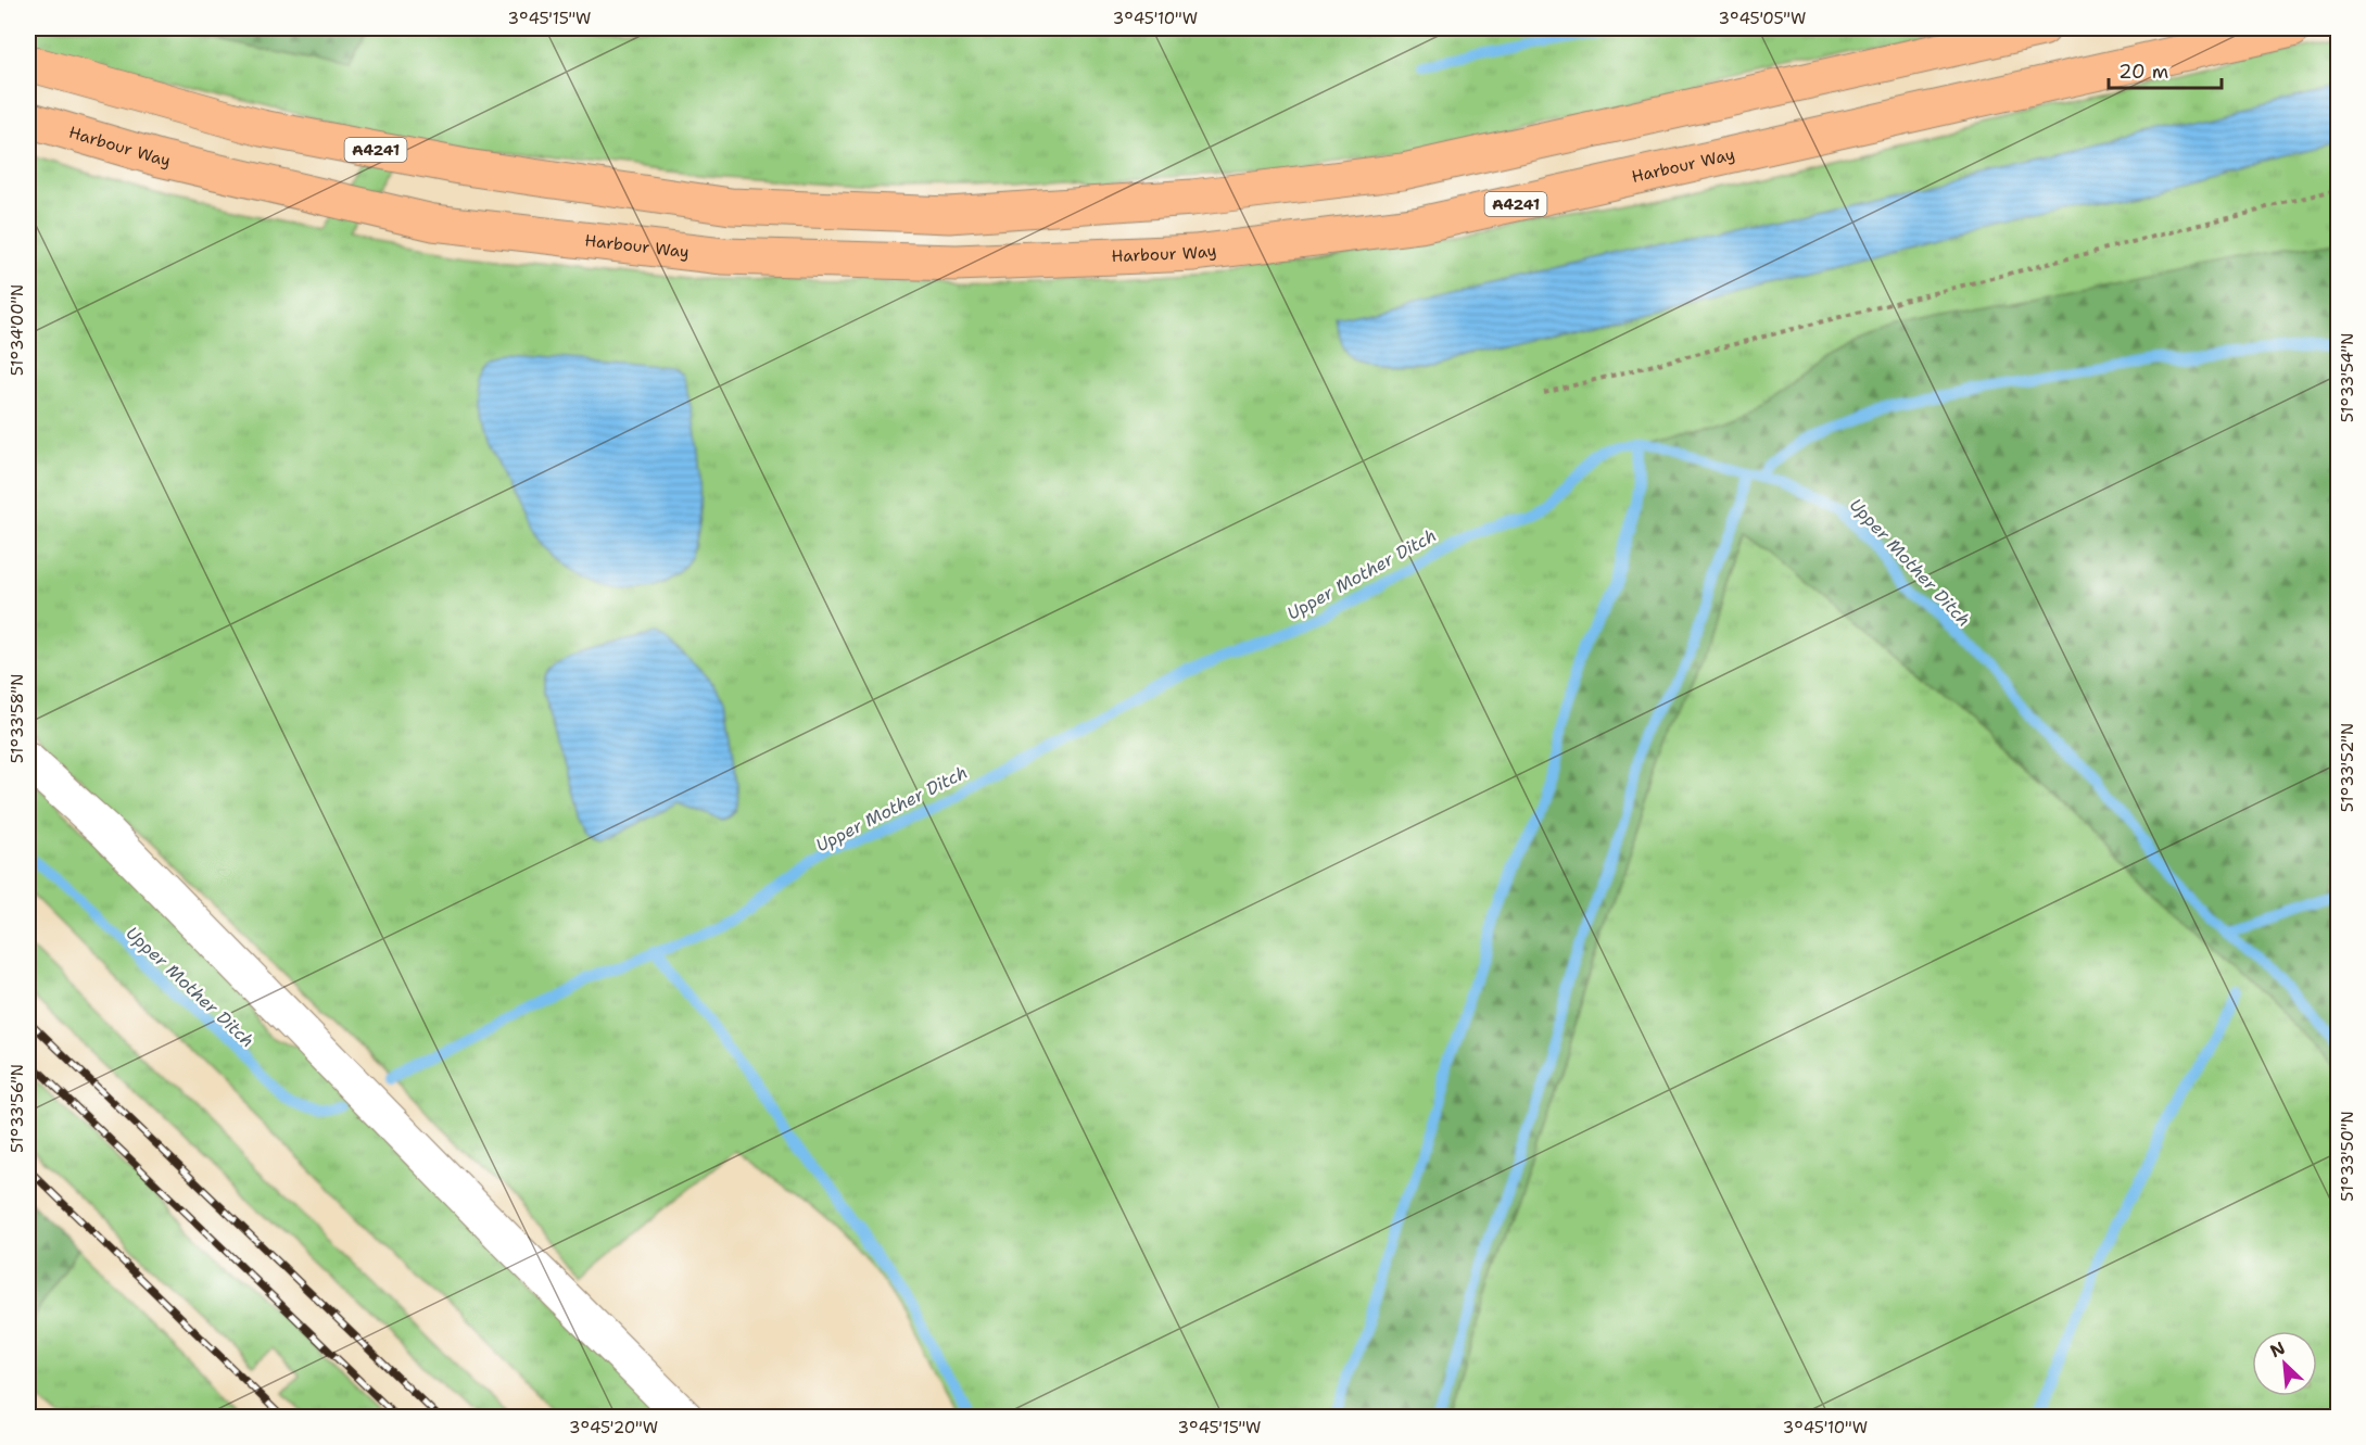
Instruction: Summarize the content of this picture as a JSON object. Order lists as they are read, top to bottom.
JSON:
{
  "streets": {
    "main road": ["Harbour Way", "A4241"]
  },
  "water": ["Upper Mother Ditch"],
  "scale_bar": "20 m",
  "north": "top left",
  "coordinates": [
    "3°45'15\"W",
    "3°45'10\"W",
    "3°45'05\"W",
    "51°34'00\"N",
    "51°33'54\"N",
    "51°33'58\"N",
    "51°33'52\"N",
    "51°33'56\"N",
    "51°33'50\"N",
    "3°45'20\"W"
  ]
}
